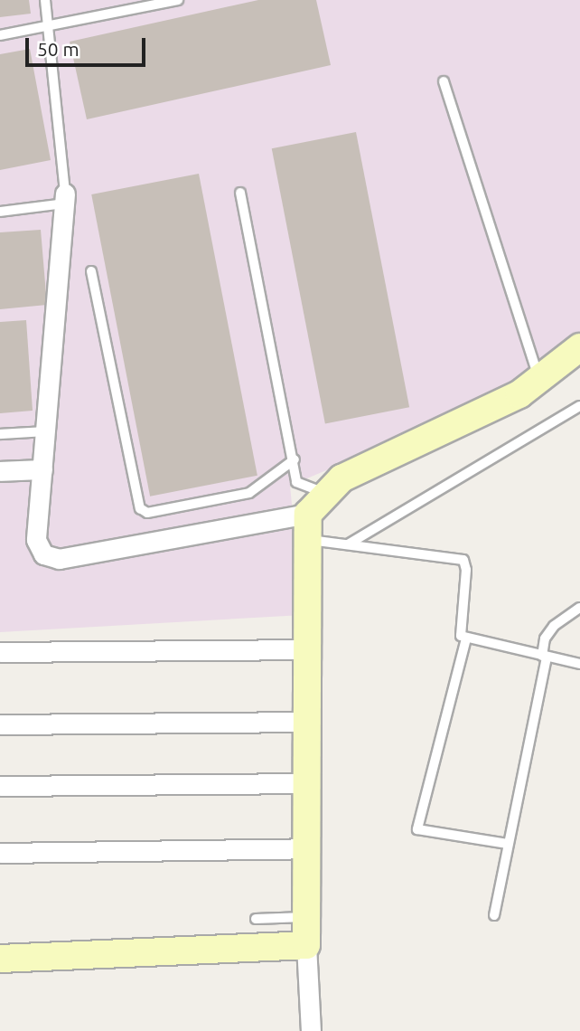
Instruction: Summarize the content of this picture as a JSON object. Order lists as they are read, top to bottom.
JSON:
{
  "scale_bar": "50 m"
}
